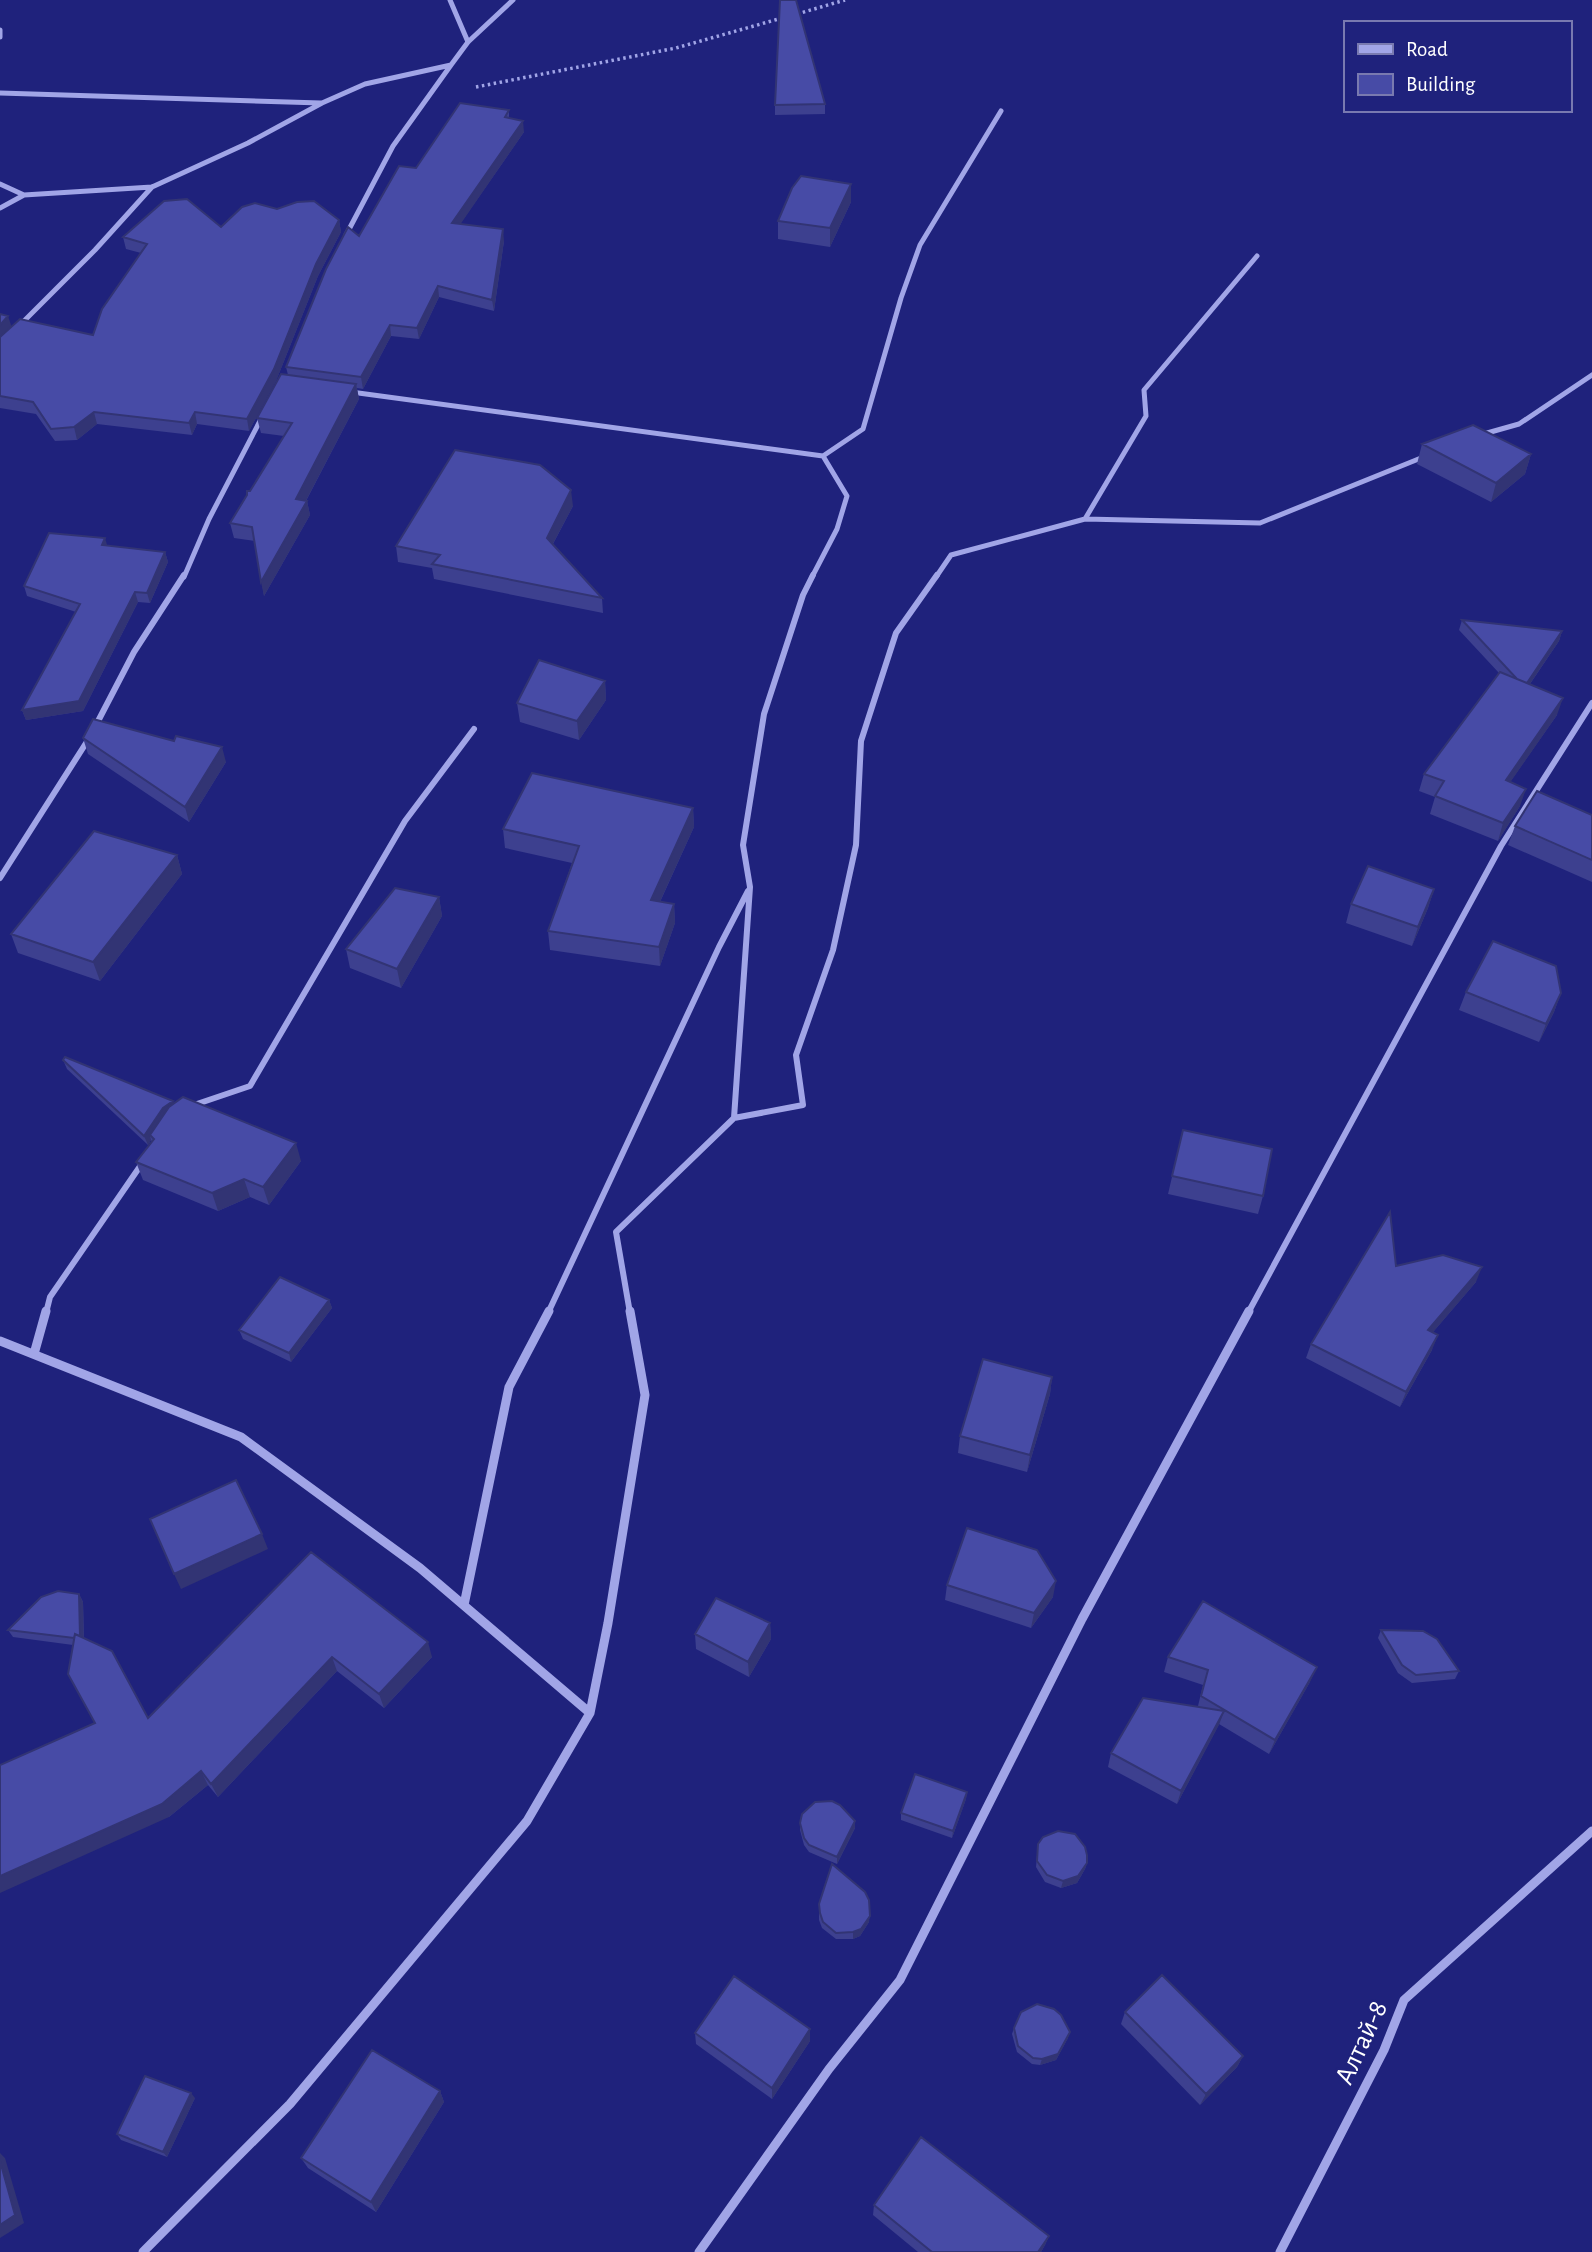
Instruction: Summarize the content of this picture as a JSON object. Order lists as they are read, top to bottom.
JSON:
{
  "streets": {
    "street": ["Алтай-8"]
  },
  "legend": ["Road", "Building"]
}
